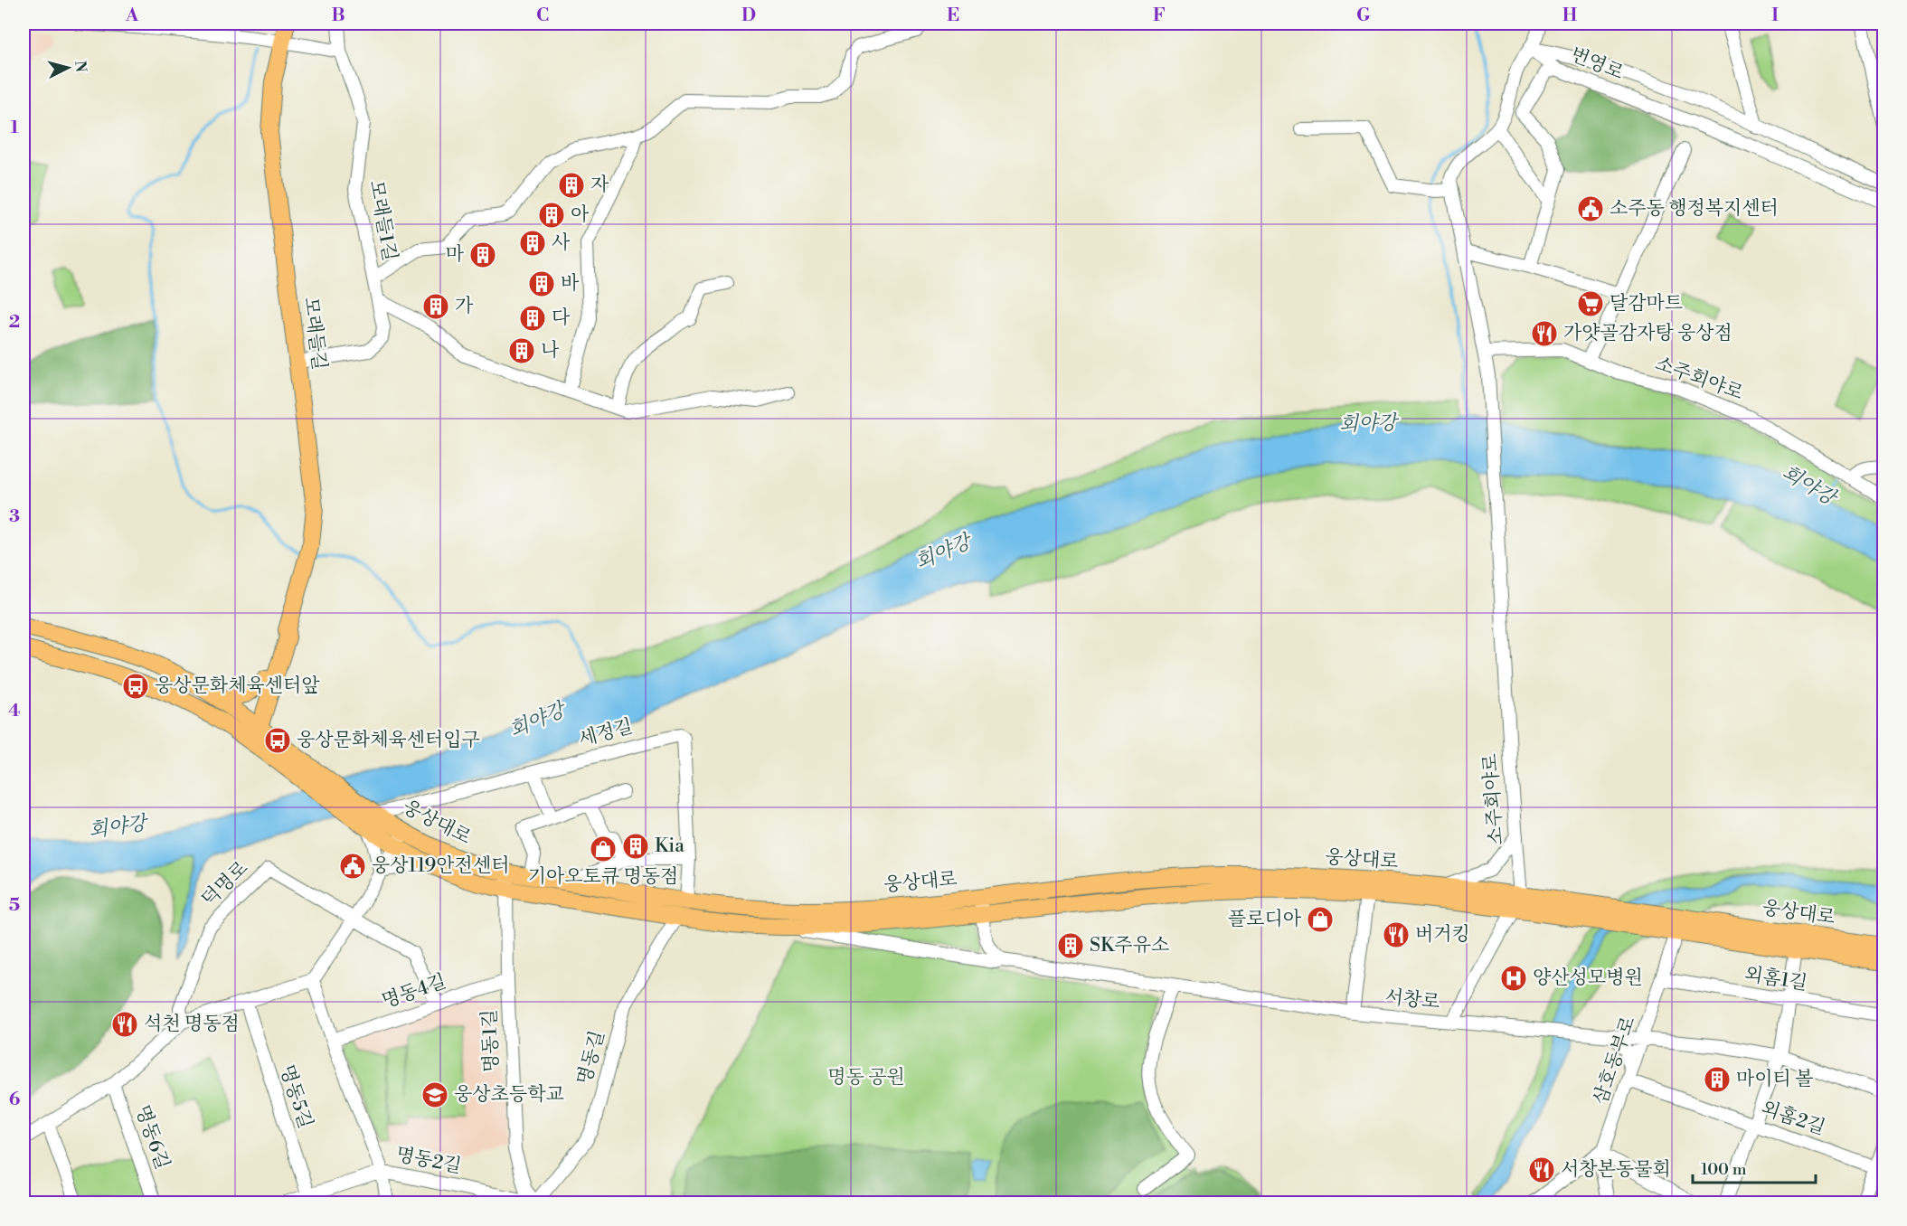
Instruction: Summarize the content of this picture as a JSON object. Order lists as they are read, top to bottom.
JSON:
{
  "streets": {
    "main road": ["모래들길", "웅상대로"],
    "street": [
      "번영로",
      "모래들1길",
      "소주회야로",
      "세정길",
      "덕명로",
      "외홈1길",
      "명동4길",
      "서창로",
      "명동1길",
      "명동길",
      "삼호동부로",
      "명동5길",
      "외홈2길",
      "명동6길",
      "명동2길"
    ]
  },
  "crossings": [
    ["모래들1길", "모래들길"],
    ["모래들길", "웅상대로"],
    ["소주회야로", "웅상대로"],
    ["세정길", "웅상대로"],
    ["웅상대로", "서창로"],
    ["웅상대로", "명동1길"],
    ["웅상대로", "명동길"],
    ["웅상대로", "삼호동부로"],
    ["덕명로", "명동4길"],
    ["외홈1길", "삼호동부로"],
    ["명동4길", "명동1길"],
    ["서창로", "삼호동부로"],
    ["명동1길", "명동길"],
    ["명동1길", "명동2길"],
    ["명동길", "명동2길"],
    ["삼호동부로", "외홈2길"],
    ["명동5길", "명동2길"]
  ],
  "water": ["회야강"],
  "parks": ["명동 공원"],
  "places": {
    "building": [
      "자",
      "아",
      "사",
      "마",
      "바",
      "가",
      "다",
      "나",
      "Kia",
      "SK주유소",
      "마이티 볼"
    ],
    "public building": ["소주동 행정복지센터", "웅상119안전센터"],
    "supermarket": ["달감마트"],
    "restaurant": [
      "가얏골감자탕 웅상점",
      "버거킹",
      "석천 명동점",
      "서창본동물회"
    ],
    "bus stop": ["웅상문화체육센터앞", "웅상문화체육센터입구"],
    "shop": ["기아오토큐 명동점", "플로디아"],
    "hospital": ["양산성모병원"],
    "school or university": ["웅상초등학교"]
  },
  "scale_bar": "100 m",
  "north": "right",
  "grid": {
    "columns": [
      "A",
      "B",
      "C",
      "D",
      "E",
      "F",
      "G",
      "H",
      "I"
    ],
    "rows": [
      "1",
      "2",
      "3",
      "4",
      "5",
      "6"
    ]
  }
}
